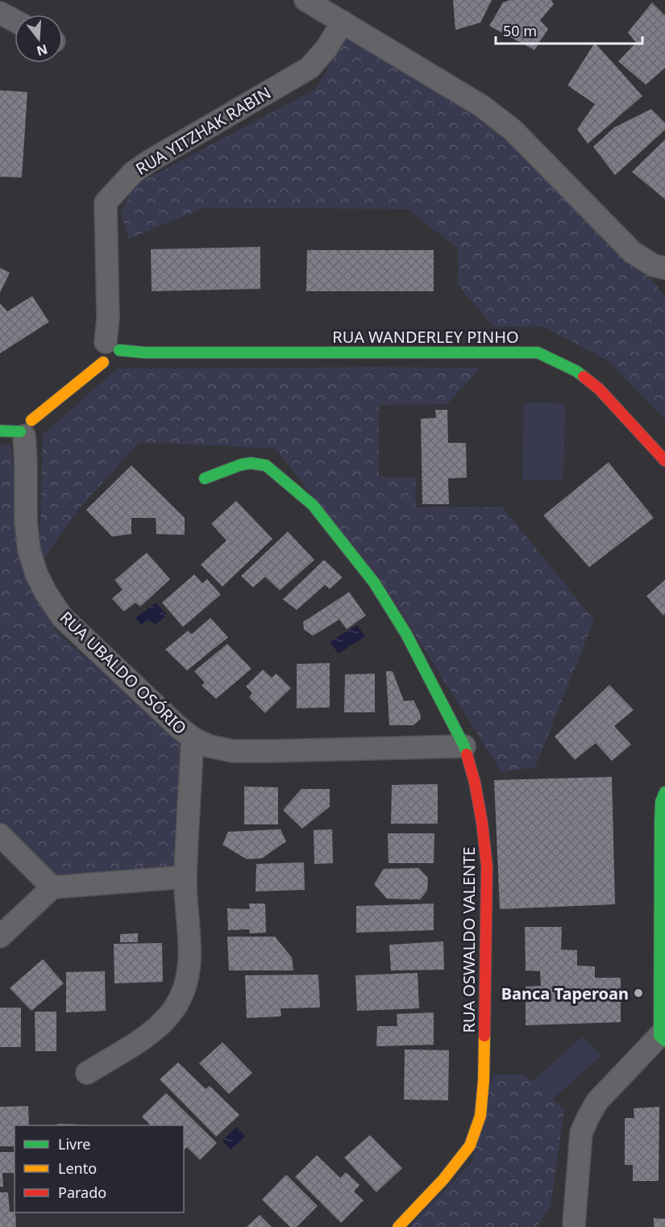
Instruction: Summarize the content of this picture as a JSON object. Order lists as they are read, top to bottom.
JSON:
{
  "streets": {
    "street": [
      "RUA YITZHAK RABIN",
      "RUA WANDERLEY PINHO",
      "RUA UBALDO OSÓRIO",
      "RUA OSWALDO VALENTE"
    ]
  },
  "crossings": [
    ["RUA YITZHAK RABIN", "RUA WANDERLEY PINHO"]
  ],
  "places": ["Banca Taperoan"],
  "legend": ["Livre", "Lento", "Parado"],
  "scale_bar": "50 m",
  "north": "bottom"
}
